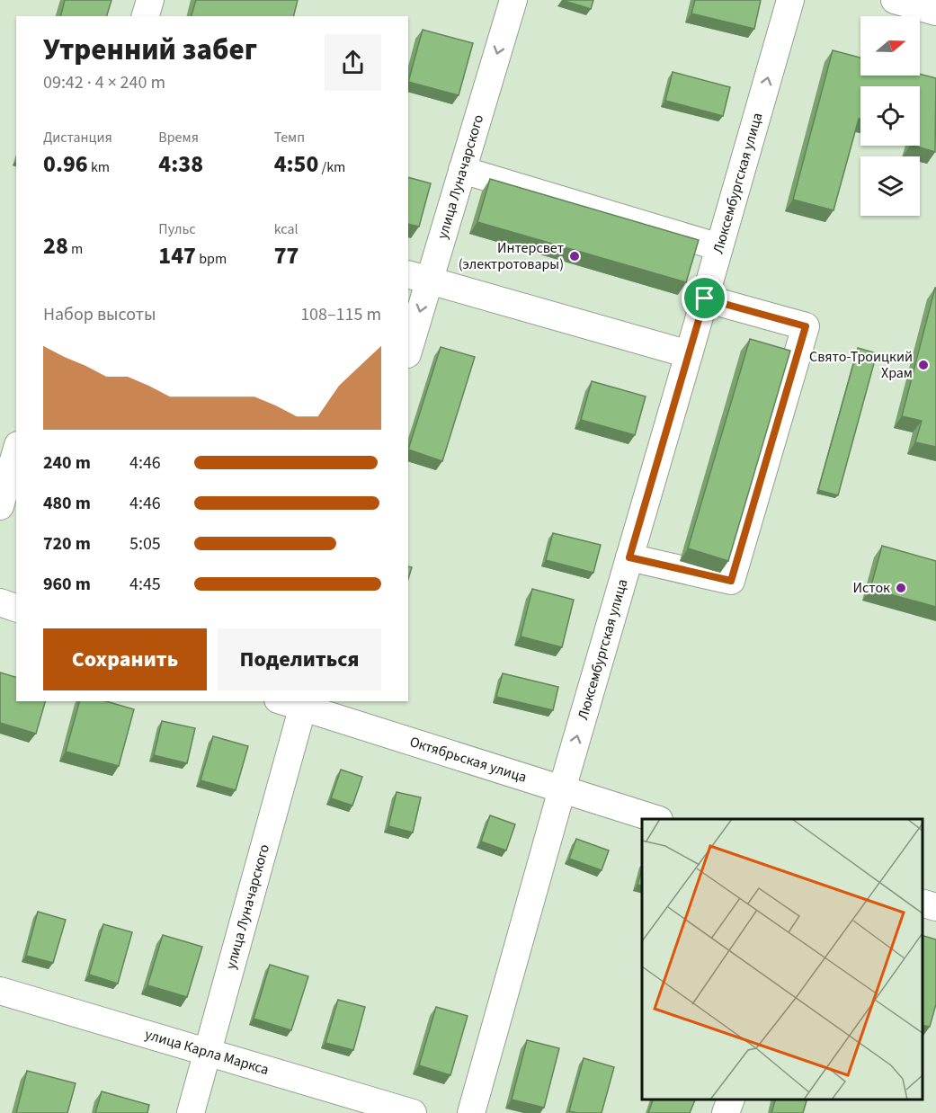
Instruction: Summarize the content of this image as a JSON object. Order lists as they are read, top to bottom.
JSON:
{
  "streets": {
    "street": [
      "улица Луначарского",
      "Люксембургская улица",
      "Октябрьская улица",
      "улица Карла Маркса"
    ]
  },
  "crossings": [
    ["улица Луначарского", "Октябрьская улица"],
    ["улица Луначарского", "улица Карла Маркса"],
    ["Люксембургская улица", "Октябрьская улица"]
  ],
  "one_way": ["Люксембургская улица"],
  "places": ["Интерсвет (электротовары)", "Свято-Троицкий Храм", "Исток"],
  "north": "right",
  "page": {
    "heading": ["Утренний забег", "09:42 · 4 × 240 m"],
    "stats": [
      ["Дистанция", "0.96 km"],
      ["Время", "4:38"],
      ["Темп", "4:50 /km"],
      ["28 m"],
      ["Пульс", "147 bpm"],
      ["kcal", "77"]
    ],
    "chart": ["Набор высоты", "108–115 m"],
    "list": [
      {
        "name": "240 m",
        "note": "4:46"
      },
      {
        "name": "480 m",
        "note": "4:46"
      },
      {
        "name": "720 m",
        "note": "5:05"
      },
      {
        "name": "960 m",
        "note": "4:45"
      }
    ],
    "buttons": ["Сохранить", "Поделиться"]
  }
}
